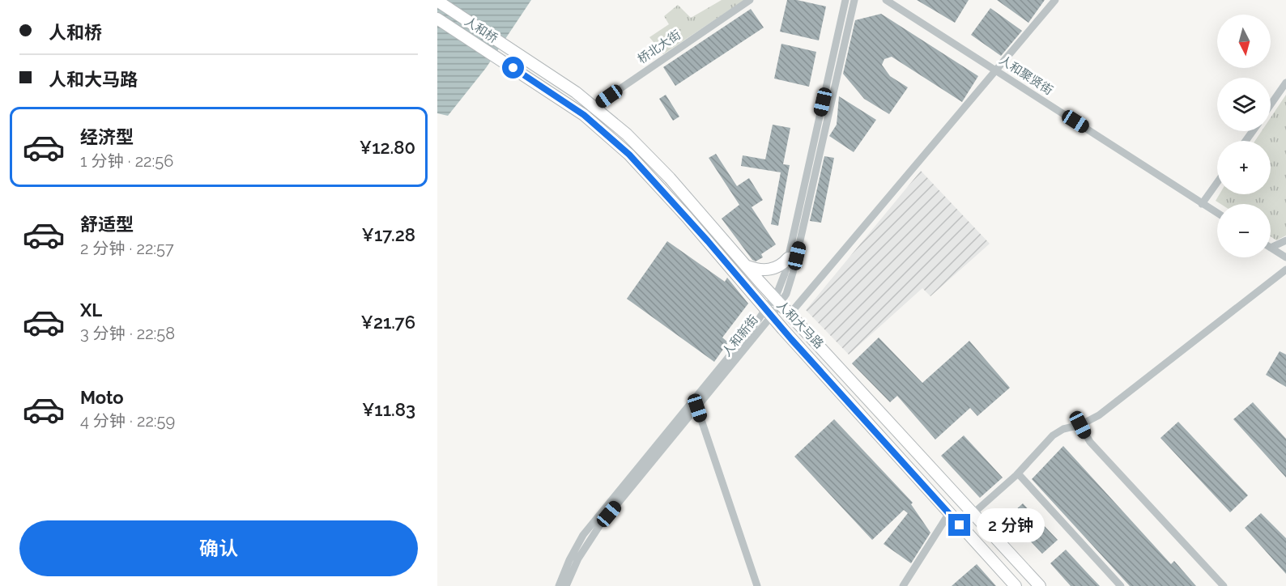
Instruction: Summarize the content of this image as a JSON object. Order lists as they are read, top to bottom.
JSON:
{
  "streets": {
    "highway": ["人和桥", "人和大马路"],
    "street": ["桥北大街", "人和聚贤街", "人和新街"]
  },
  "crossings": [
    ["人和桥", "人和大马路"],
    ["桥北大街", "人和大马路"],
    ["人和大马路", "人和新街"]
  ],
  "north": "bottom",
  "page": {
    "banner": ["人和桥", "人和大马路"],
    "map_buttons": ["+", "−"],
    "list": [
      {
        "name": "经济型",
        "note": "1 分钟 · 22:56",
        "value": "¥12.80"
      },
      {
        "name": "舒适型",
        "note": "2 分钟 · 22:57",
        "value": "¥17.28"
      },
      {
        "name": "XL",
        "note": "3 分钟 · 22:58",
        "value": "¥21.76"
      },
      {
        "name": "Moto",
        "note": "4 分钟 · 22:59",
        "value": "¥11.83"
      }
    ],
    "bubble": "2 分钟",
    "buttons": "确认"
  }
}
